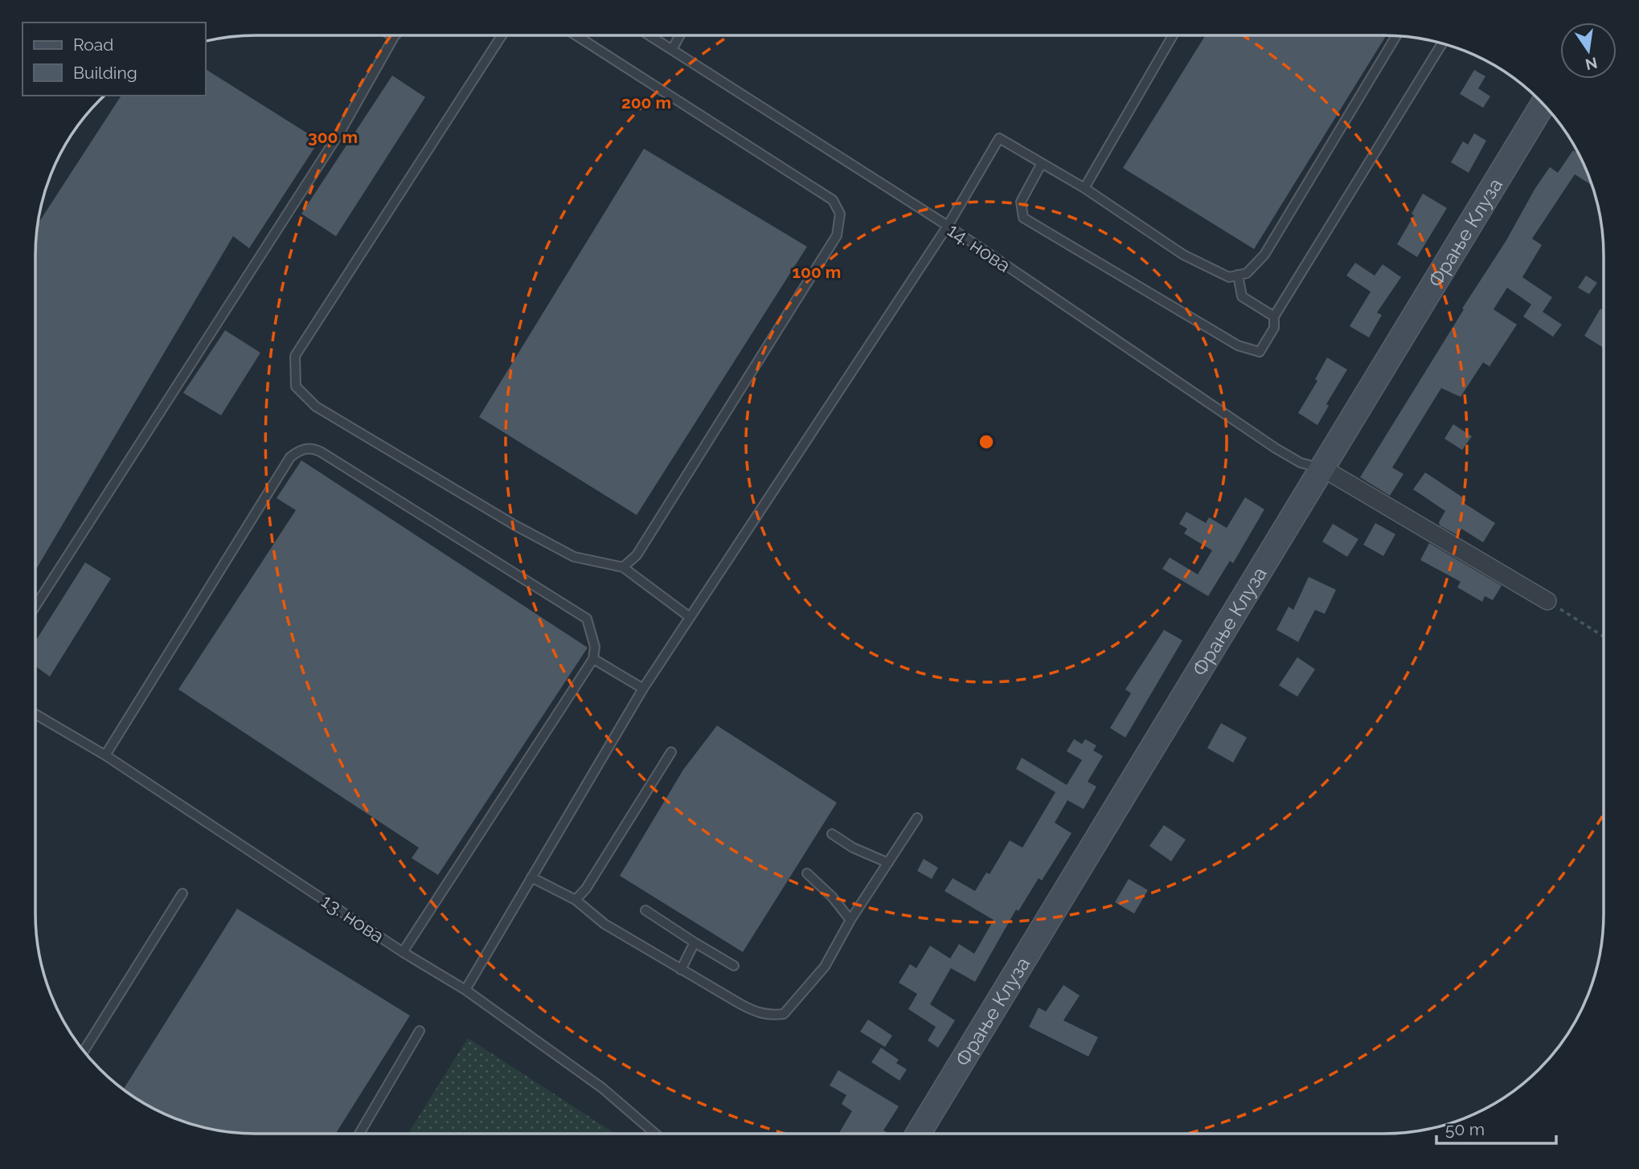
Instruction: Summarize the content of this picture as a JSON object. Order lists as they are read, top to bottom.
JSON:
{
  "streets": {
    "main road": ["Фрање Клуза"],
    "lane": ["14. нова", "13. нова"]
  },
  "crossings": [
    ["Фрање Клуза", "14. нова"]
  ],
  "legend": ["Road", "Building"],
  "scale_bar": "50 m",
  "north": "bottom",
  "rings": ["200 m", "300 m", "100 m"]
}
